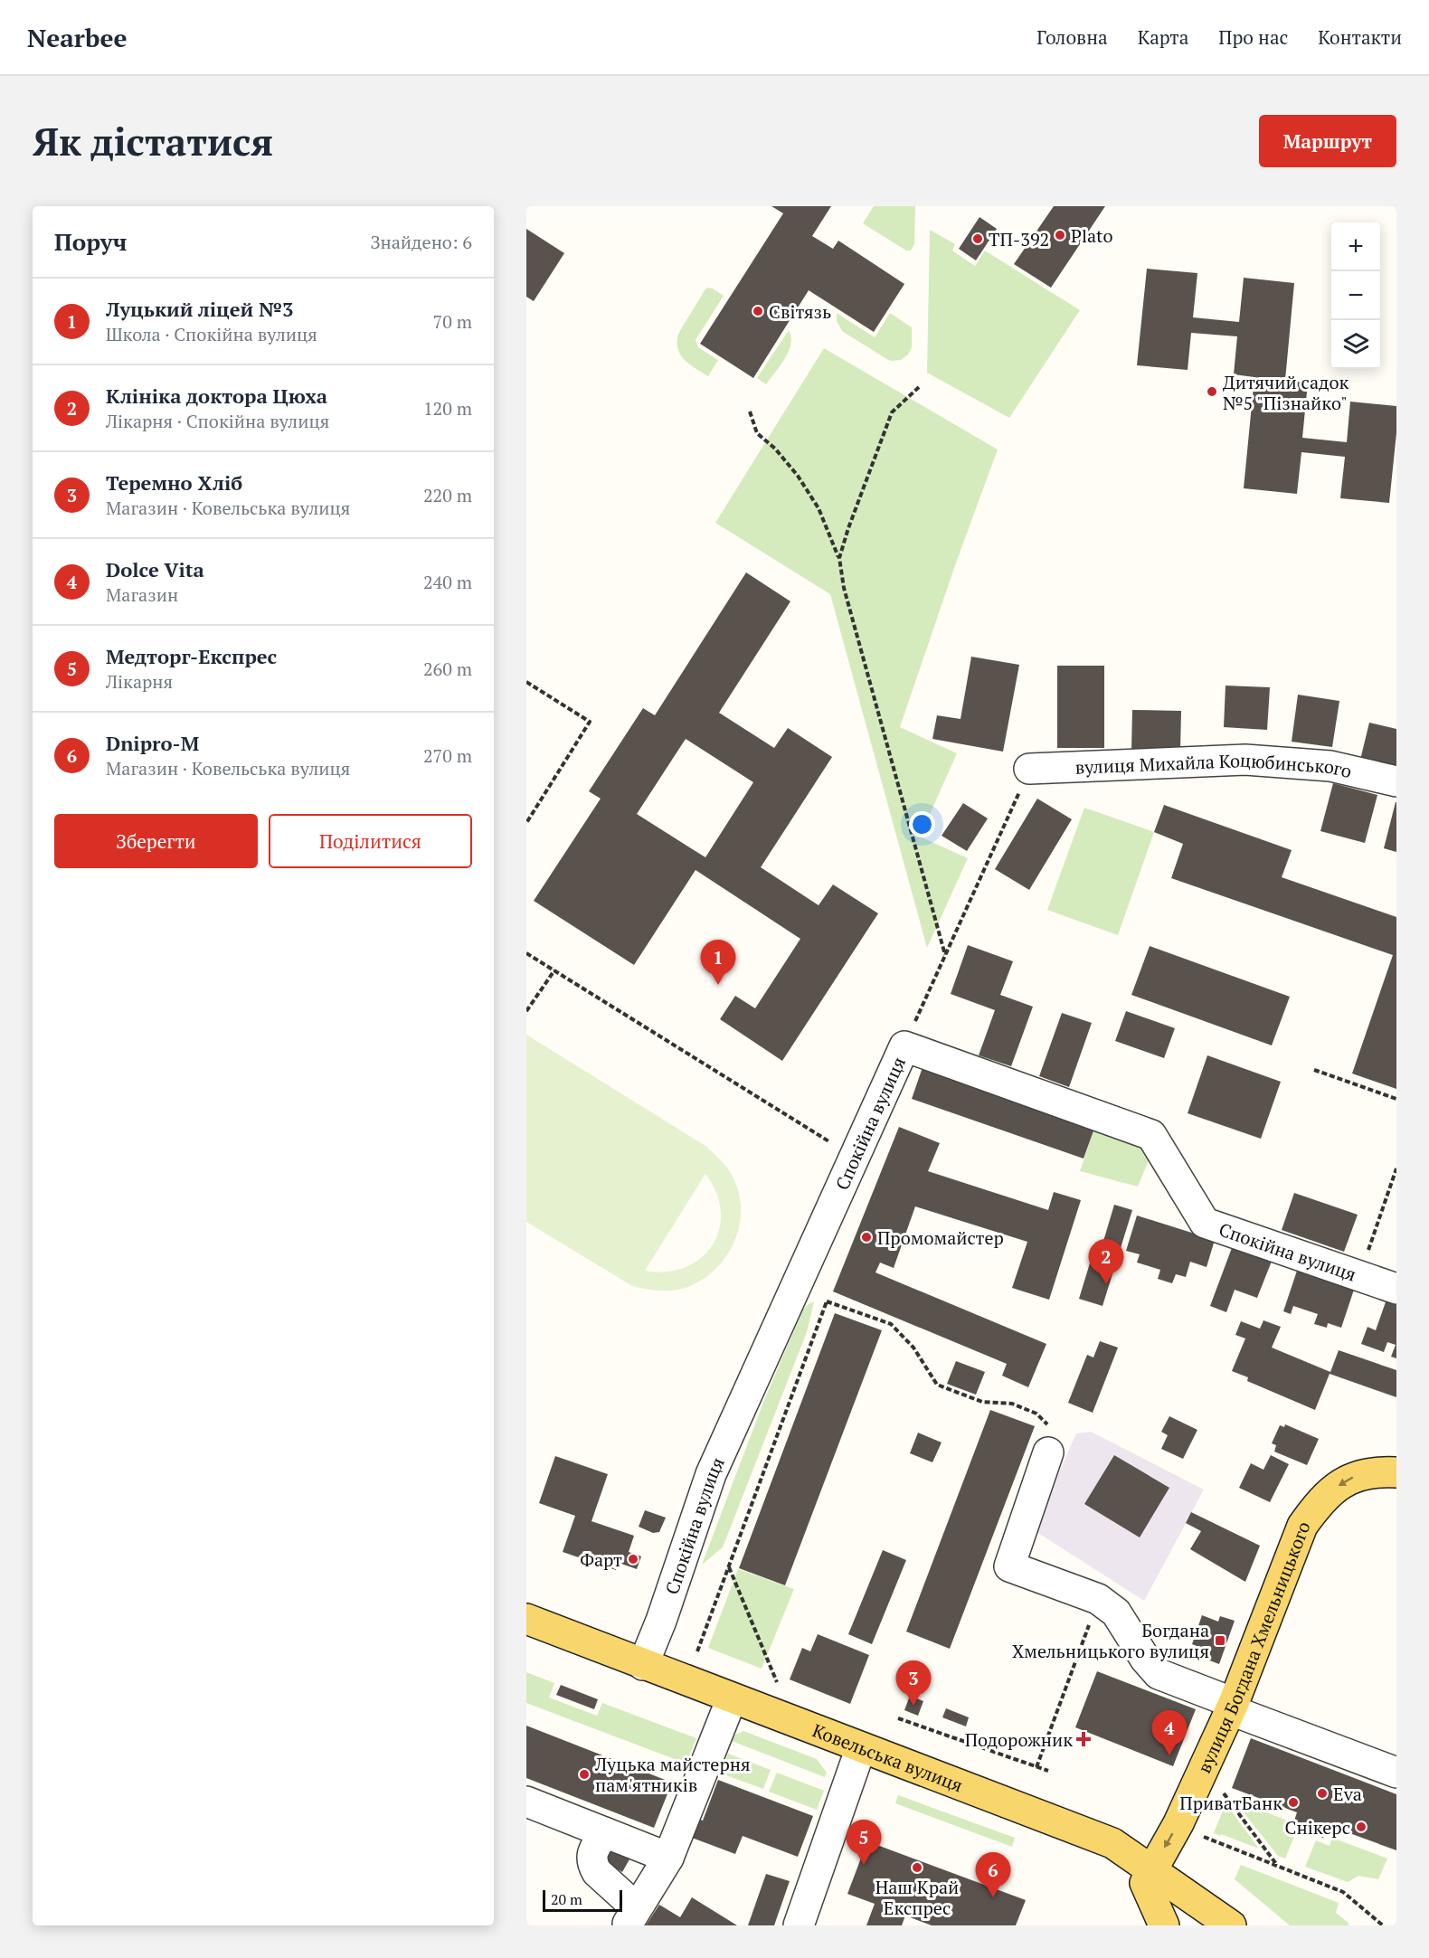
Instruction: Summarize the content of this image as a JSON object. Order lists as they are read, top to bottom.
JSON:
{
  "streets": {
    "main road": ["вулиця Богдана Хмельницького", "Ковельська вулиця"],
    "street": ["вулиця Михайла Коцюбинського", "Спокійна вулиця"]
  },
  "crossings": [
    ["Спокійна вулиця", "Ковельська вулиця"],
    ["вулиця Богдана Хмельницького", "Ковельська вулиця"]
  ],
  "one_way": ["вулиця Богдана Хмельницького"],
  "places": {
    "other": [
      "Plato",
      "ТП-392",
      "Світязь",
      "Дитячий садок №5 \"Пізнайко\"",
      "Промомайстер",
      "Фарт",
      "Луцька майстерня пам'ятників",
      "Eva",
      "ПриватБанк",
      "Снікерс",
      "Наш Край Експрес"
    ],
    "transit": ["Богдана Хмельницького вулиця"],
    "health": ["Подорожник"]
  },
  "scale_bar": "20 m",
  "page": {
    "header": "Nearbee",
    "nav": [
      "Головна",
      "Карта",
      "Про нас",
      "Контакти"
    ],
    "buttons": [
      "Маршрут",
      ["Зберегти", "Поділитися"]
    ],
    "title": "Як дістатися",
    "heading": ["Поруч", "Знайдено: 6"],
    "map_buttons": ["+", "−"],
    "list": [
      {
        "mark": "1",
        "name": "Луцький ліцей №3",
        "note": "Школа · Спокійна вулиця",
        "value": "70 m"
      },
      {
        "mark": "2",
        "name": "Клініка доктора Цюха",
        "note": "Лікарня · Спокійна вулиця",
        "value": "120 m"
      },
      {
        "mark": "3",
        "name": "Теремно Хліб",
        "note": "Магазин · Ковельська вулиця",
        "value": "220 m"
      },
      {
        "mark": "4",
        "name": "Dolce Vita",
        "note": "Магазин",
        "value": "240 m"
      },
      {
        "mark": "5",
        "name": "Медторг-Експрес",
        "note": "Лікарня",
        "value": "260 m"
      },
      {
        "mark": "6",
        "name": "Dnipro-M",
        "note": "Магазин · Ковельська вулиця",
        "value": "270 m"
      }
    ],
    "pins": [
      "1",
      "2",
      "3",
      "4",
      "5",
      "6"
    ],
    "scale": "20 m"
  }
}
